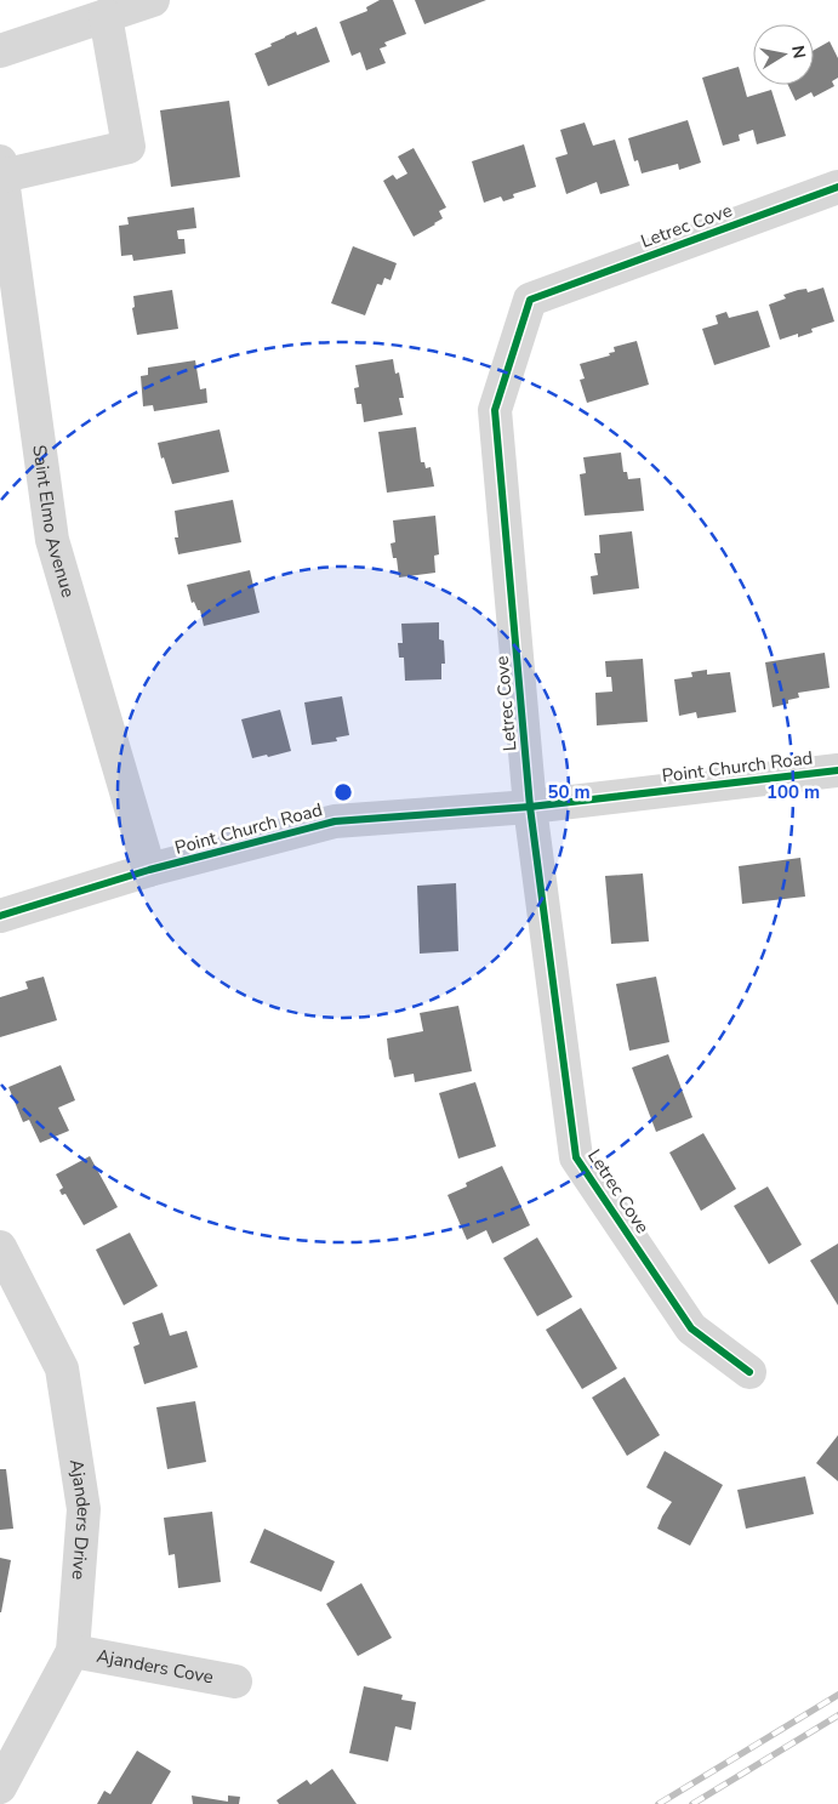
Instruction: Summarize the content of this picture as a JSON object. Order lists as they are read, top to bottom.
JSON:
{
  "streets": {
    "street": [
      "Letrec Cove",
      "Saint Elmo Avenue",
      "Point Church Road",
      "Ajanders Drive",
      "Ajanders Cove"
    ]
  },
  "crossings": [
    ["Letrec Cove", "Point Church Road"],
    ["Saint Elmo Avenue", "Point Church Road"],
    ["Ajanders Drive", "Ajanders Cove"]
  ],
  "north": "right",
  "rings": ["50 m", "100 m"]
}
